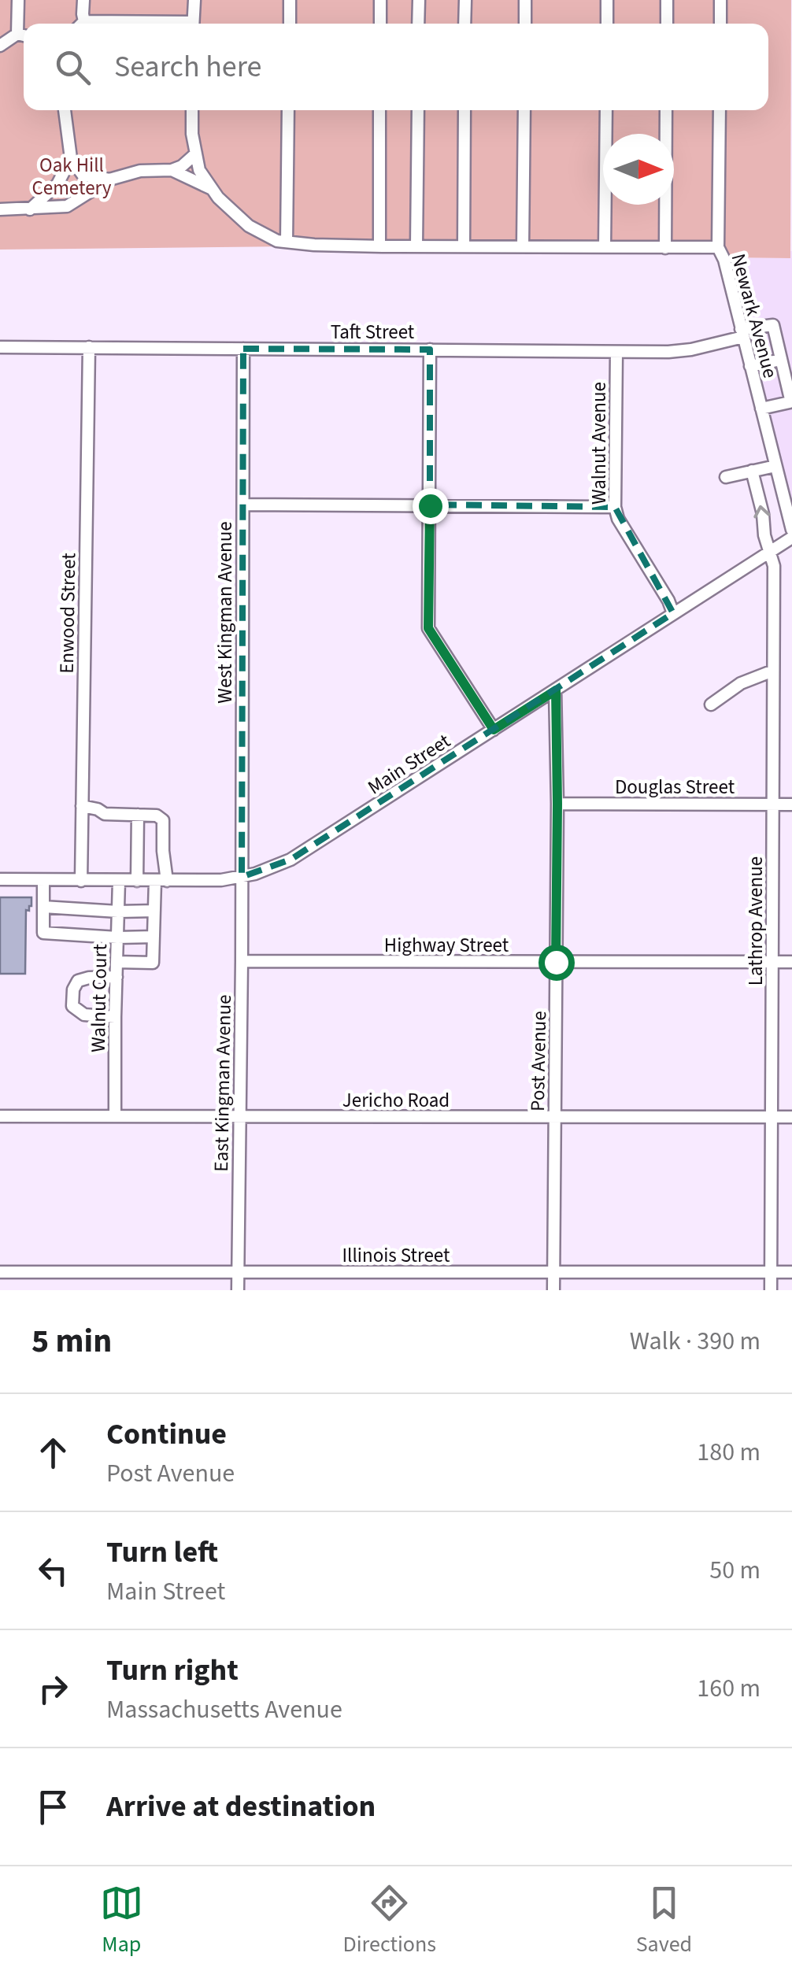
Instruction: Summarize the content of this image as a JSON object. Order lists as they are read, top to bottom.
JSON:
{
  "streets": {
    "street": [
      "Newark Avenue",
      "Taft Street",
      "Walnut Avenue",
      "West Kingman Avenue",
      "Enwood Street",
      "Main Street",
      "Douglas Street",
      "Lathrop Avenue",
      "Highway Street",
      "Walnut Court",
      "Post Avenue",
      "East Kingman Avenue",
      "Jericho Road",
      "Illinois Street"
    ]
  },
  "crossings": [
    ["Newark Avenue", "Taft Street"],
    ["Taft Street", "Walnut Avenue"],
    ["Taft Street", "West Kingman Avenue"],
    ["Taft Street", "Enwood Street"],
    ["Walnut Avenue", "Main Street"],
    ["West Kingman Avenue", "Main Street"],
    ["West Kingman Avenue", "East Kingman Avenue"],
    ["Enwood Street", "Main Street"],
    ["Main Street", "Lathrop Avenue"],
    ["Main Street", "Walnut Court"],
    ["Main Street", "Post Avenue"],
    ["Main Street", "East Kingman Avenue"],
    ["Douglas Street", "Lathrop Avenue"],
    ["Douglas Street", "Post Avenue"],
    ["Lathrop Avenue", "Highway Street"],
    ["Lathrop Avenue", "Jericho Road"],
    ["Lathrop Avenue", "Illinois Street"],
    ["Highway Street", "Post Avenue"],
    ["Highway Street", "East Kingman Avenue"],
    ["Walnut Court", "Jericho Road"],
    ["Post Avenue", "Jericho Road"],
    ["Post Avenue", "Illinois Street"],
    ["East Kingman Avenue", "Jericho Road"],
    ["East Kingman Avenue", "Illinois Street"]
  ],
  "parks": ["Oak Hill Cemetery"],
  "north": "right",
  "page": {
    "search": "Search here",
    "heading": ["5 min", "Walk · 390 m"],
    "list": [
      ["Continue", "Post Avenue", "180 m"],
      ["Turn left", "Main Street", "50 m"],
      ["Turn right", "Massachusetts Avenue", "160 m"],
      "Arrive at destination"
    ],
    "nav": ["Map", "Directions", "Saved"]
  }
}
